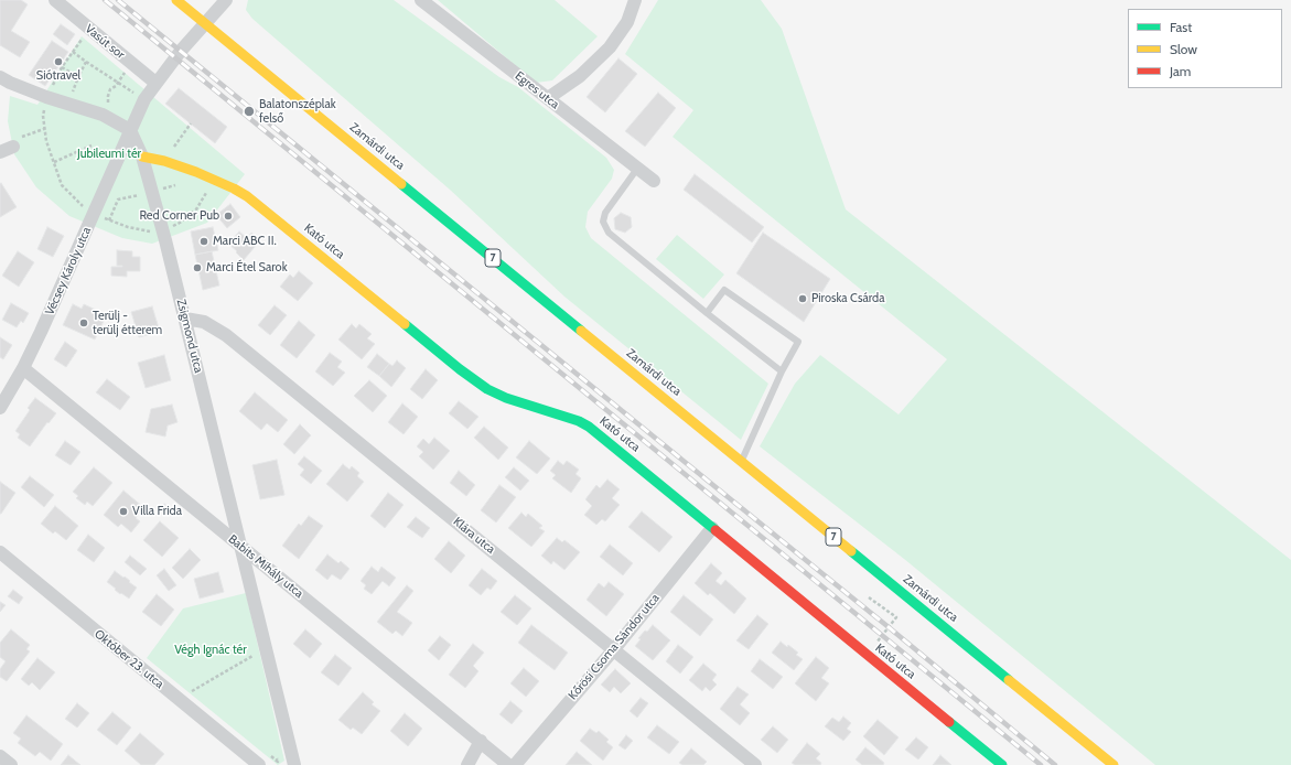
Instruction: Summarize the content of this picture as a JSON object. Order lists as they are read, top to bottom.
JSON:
{
  "streets": {
    "main road": ["Zamárdi utca", "Kató utca", "7"],
    "street": [
      "Vasút sor",
      "Egres utca",
      "Vécsey Károly utca",
      "Zsigmond utca",
      "Klára utca",
      "Babits Mihály utca",
      "Kőrösi Csoma Sándor utca",
      "Október 23. utca"
    ]
  },
  "crossings": [
    ["Kató utca", "Zsigmond utca"],
    ["Kató utca", "Kőrösi Csoma Sándor utca"],
    ["Vécsey Károly utca", "Zsigmond utca"],
    ["Vécsey Károly utca", "Babits Mihály utca"],
    ["Zsigmond utca", "Klára utca"],
    ["Zsigmond utca", "Babits Mihály utca"],
    ["Klára utca", "Kőrösi Csoma Sándor utca"]
  ],
  "parks": ["Jubileumi tér", "Végh Ignác tér"],
  "places": [
    "Siótravel",
    "Balatonszéplak felső",
    "Red Corner Pub",
    "Marci ABC II.",
    "Marci Étel Sarok",
    "Piroska Csárda",
    "Terülj - terülj étterem",
    "Villa Frida"
  ],
  "legend": ["Fast", "Slow", "Jam"]
}
